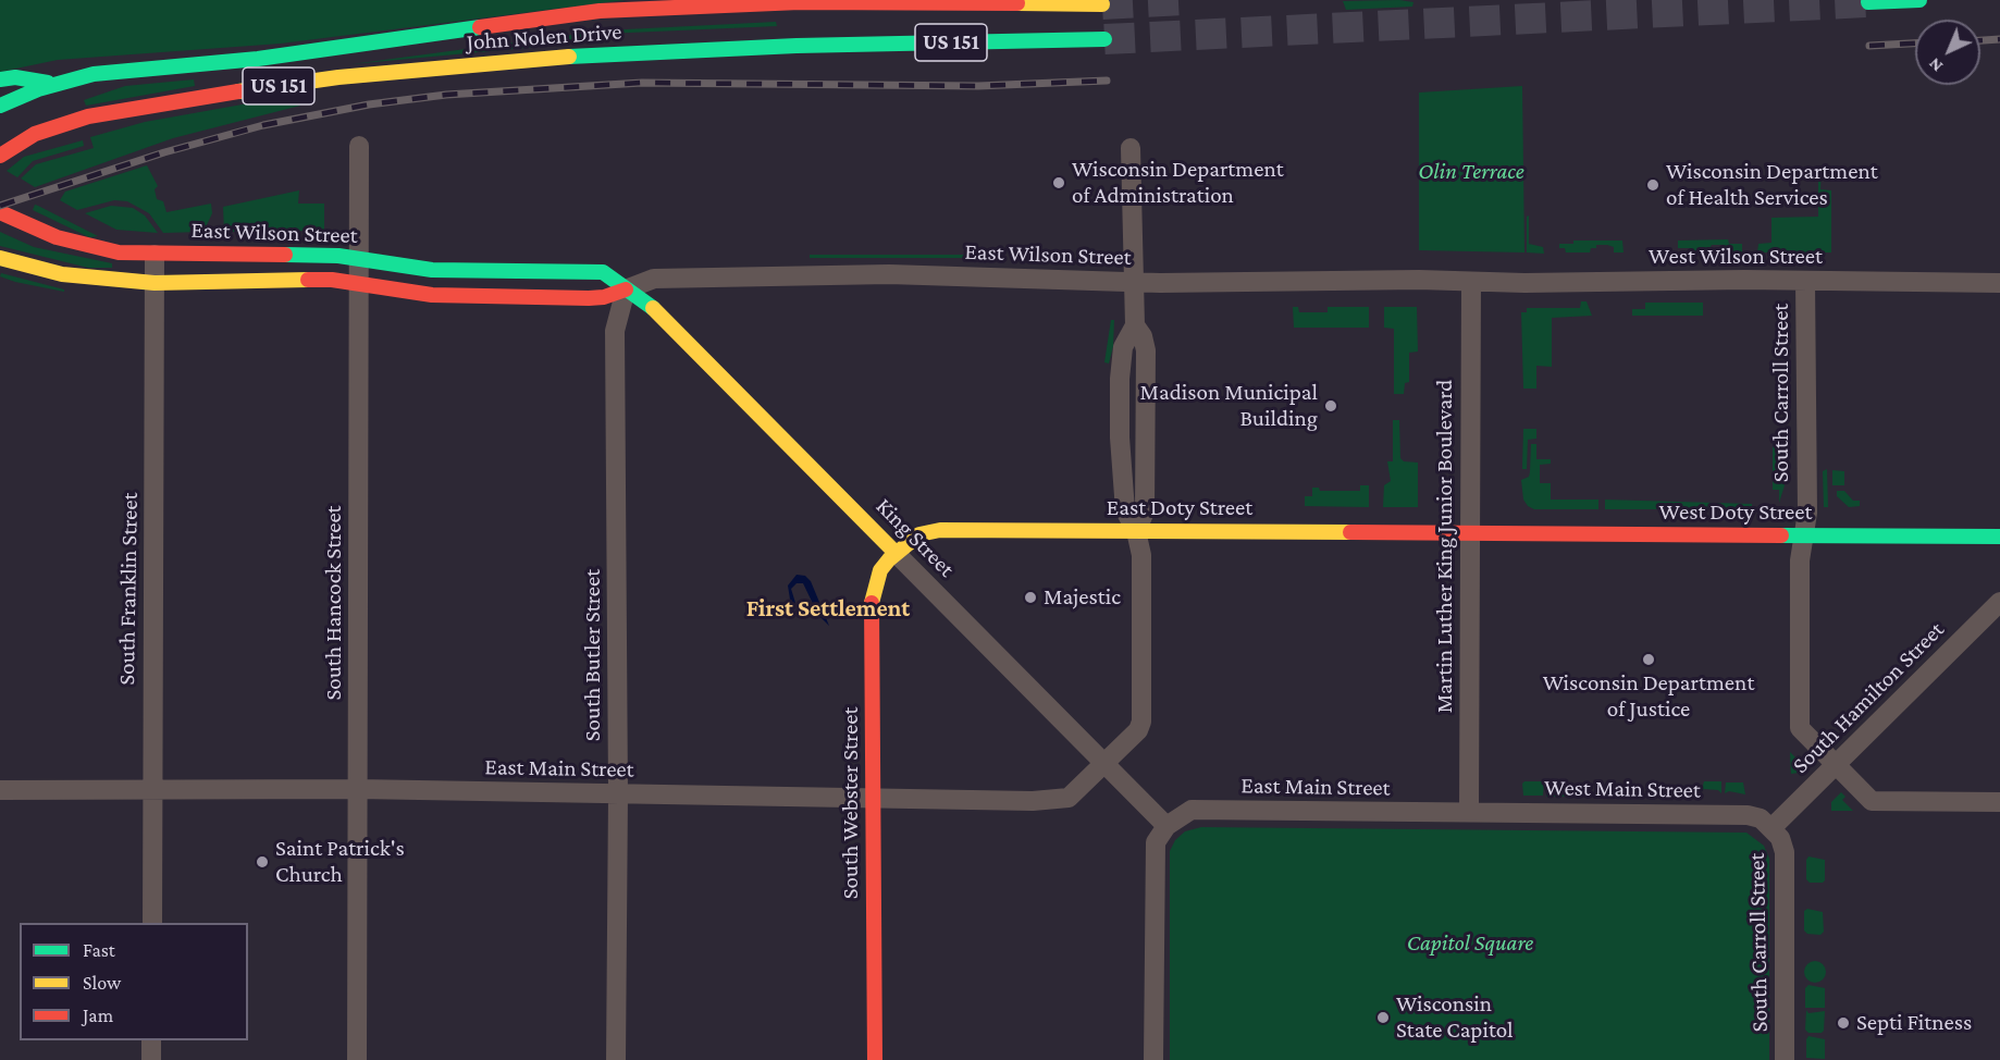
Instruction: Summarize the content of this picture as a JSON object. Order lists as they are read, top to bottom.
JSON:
{
  "streets": {
    "street": [
      "John Nolen Drive",
      "US 151",
      "East Wilson Street",
      "West Wilson Street",
      "South Carroll Street",
      "East Doty Street",
      "West Doty Street",
      "King Street",
      "Martin Luther King Junior Boulevard",
      "South Franklin Street",
      "South Hancock Street",
      "South Butler Street",
      "South Hamilton Street",
      "East Main Street",
      "West Main Street",
      "South Webster Street"
    ]
  },
  "crossings": [
    ["East Wilson Street", "West Wilson Street"],
    ["East Wilson Street", "King Street"],
    ["East Wilson Street", "Martin Luther King Junior Boulevard"],
    ["East Wilson Street", "South Franklin Street"],
    ["East Wilson Street", "South Hancock Street"],
    ["East Wilson Street", "South Butler Street"],
    ["West Wilson Street", "South Carroll Street"],
    ["West Wilson Street", "Martin Luther King Junior Boulevard"],
    ["South Carroll Street", "West Doty Street"],
    ["South Carroll Street", "South Hamilton Street"],
    ["South Carroll Street", "West Main Street"],
    ["East Doty Street", "West Doty Street"],
    ["East Doty Street", "King Street"],
    ["East Doty Street", "Martin Luther King Junior Boulevard"],
    ["East Doty Street", "East Main Street"],
    ["East Doty Street", "South Webster Street"],
    ["West Doty Street", "Martin Luther King Junior Boulevard"],
    ["King Street", "South Butler Street"],
    ["King Street", "East Main Street"],
    ["King Street", "South Webster Street"],
    ["Martin Luther King Junior Boulevard", "East Main Street"],
    ["Martin Luther King Junior Boulevard", "West Main Street"],
    ["South Franklin Street", "East Main Street"],
    ["South Hancock Street", "East Main Street"],
    ["South Butler Street", "East Main Street"],
    ["South Hamilton Street", "West Main Street"],
    ["East Main Street", "West Main Street"],
    ["East Main Street", "South Webster Street"]
  ],
  "districts": ["First Settlement"],
  "parks": ["Olin Terrace", "Capitol Square"],
  "places": [
    "Wisconsin Department of Administration",
    "Wisconsin Department of Health Services",
    "Madison Municipal Building",
    "Majestic",
    "Wisconsin Department of Justice",
    "Saint Patrick's Church",
    "Wisconsin State Capitol",
    "Septi Fitness"
  ],
  "legend": ["Fast", "Slow", "Jam"],
  "north": "bottom left"
}
